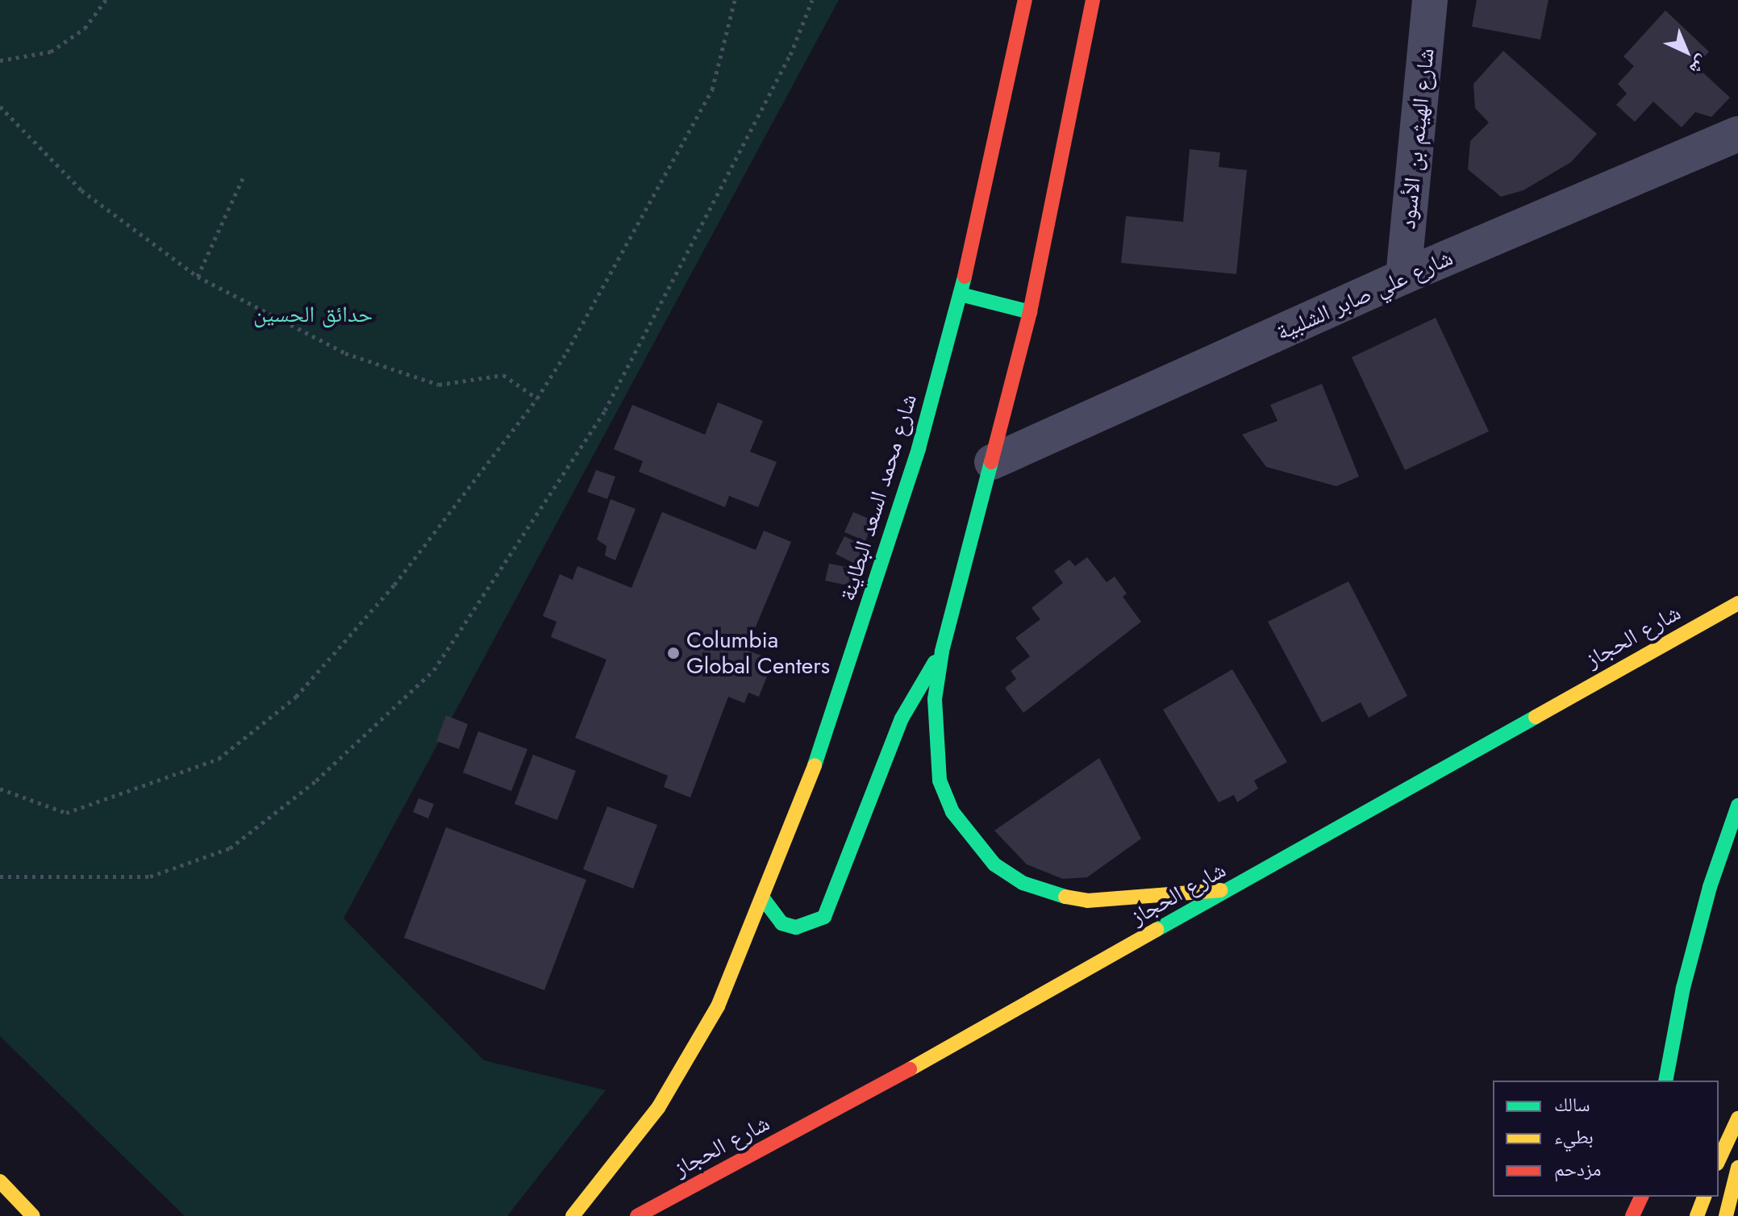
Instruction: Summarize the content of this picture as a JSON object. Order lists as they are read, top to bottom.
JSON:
{
  "streets": {
    "main road": ["شارع محمد السعد البطاينة", "شارع الحجاز"],
    "street": ["شارع الهيثم بن الأسود", "شارع علي صابر الشلبية"]
  },
  "crossings": [
    ["شارع الهيثم بن الأسود", "شارع علي صابر الشلبية"]
  ],
  "parks": ["حدائق الحسين"],
  "places": ["Columbia Global Centers"],
  "legend": ["سالك", "بطيء", "مزدحم"],
  "north": "bottom right"
}
